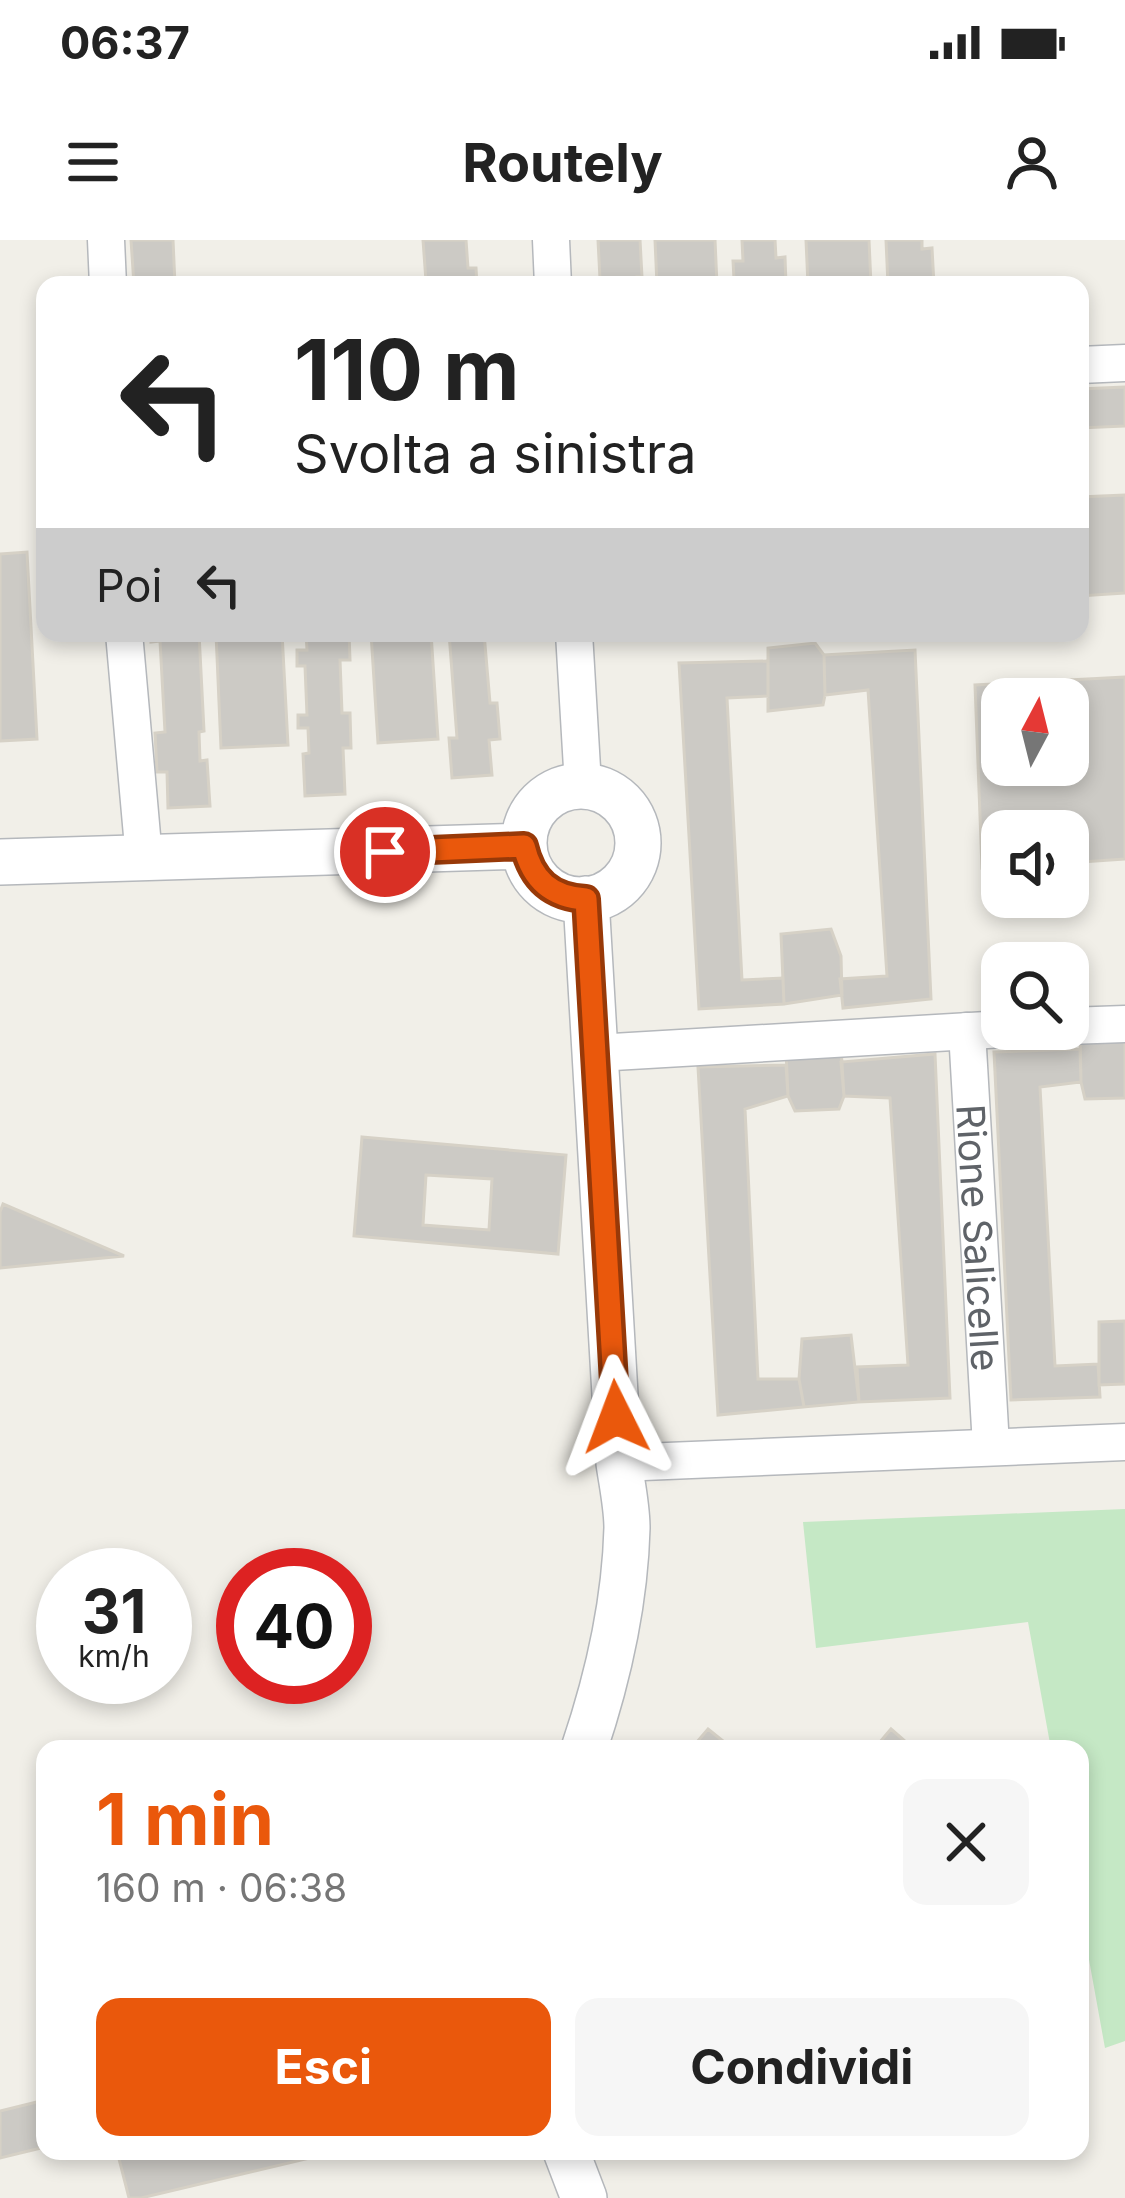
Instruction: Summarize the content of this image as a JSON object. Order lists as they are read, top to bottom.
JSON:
{
  "streets": {
    "street": ["Rione Salicelle"]
  },
  "north": "top",
  "page": {
    "status": "06:37",
    "header": "Routely",
    "turn": ["110 m", "Svolta a sinistra"],
    "then": "Poi",
    "speed": "31 km/h",
    "limit": "40",
    "heading": ["1 min", "160 m · 06:38"],
    "buttons": ["Esci", "Condividi"]
  }
}
